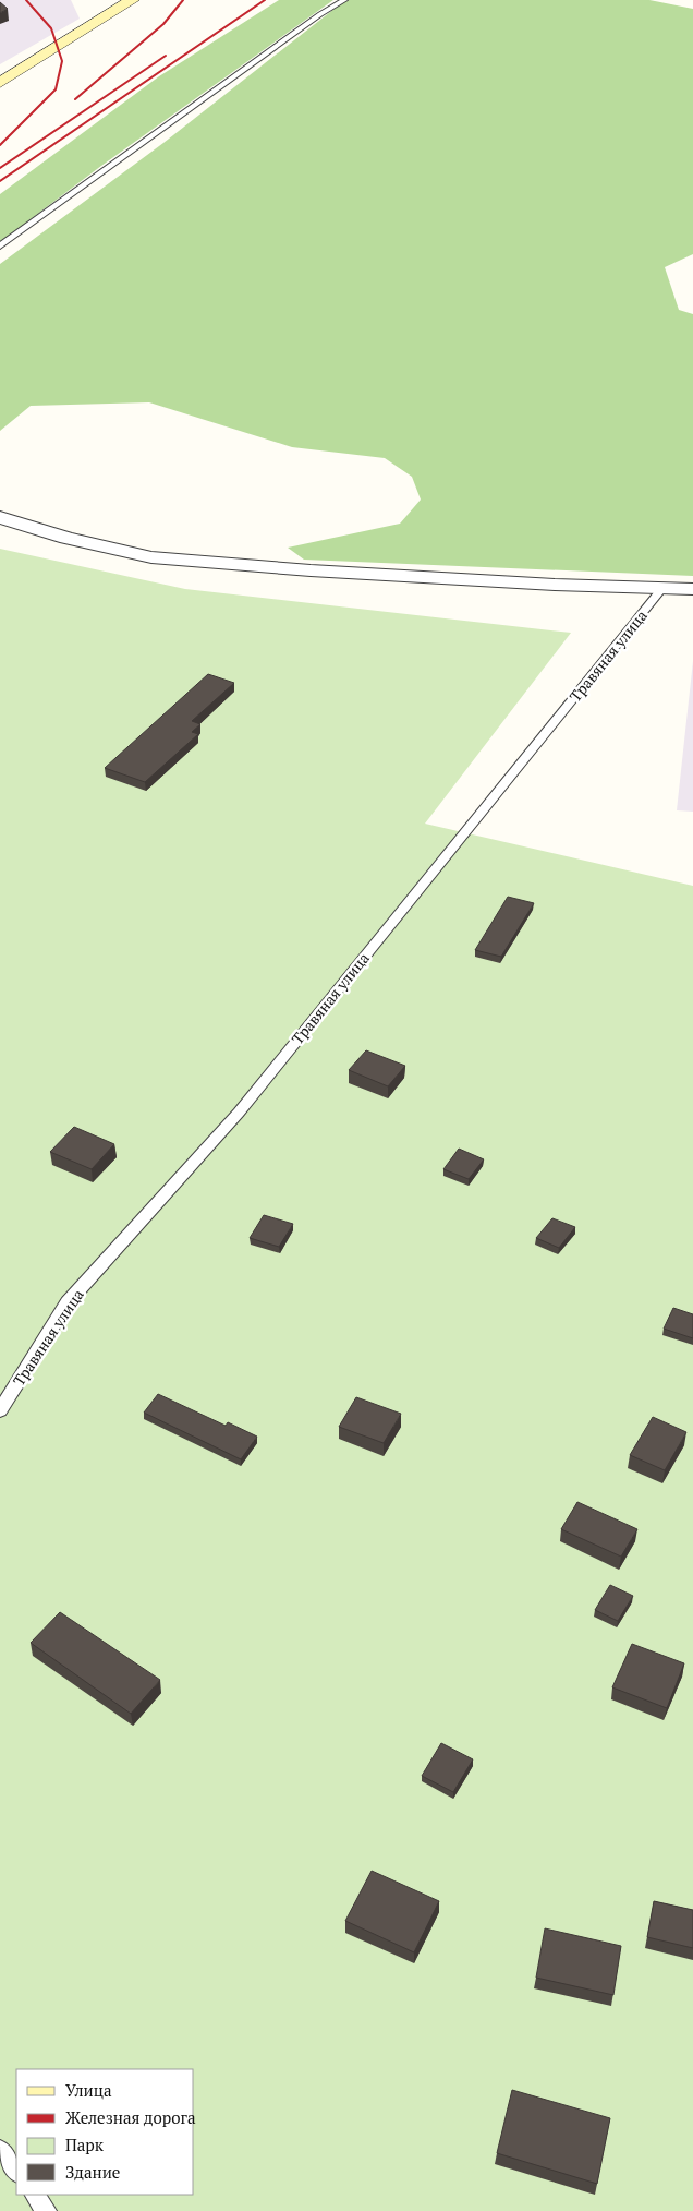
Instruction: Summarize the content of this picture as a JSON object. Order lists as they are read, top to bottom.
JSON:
{
  "streets": {
    "lane": ["Травяная улица"]
  },
  "legend": [
    "Улица",
    "Железная дорога",
    "Парк",
    "Здание"
  ]
}
